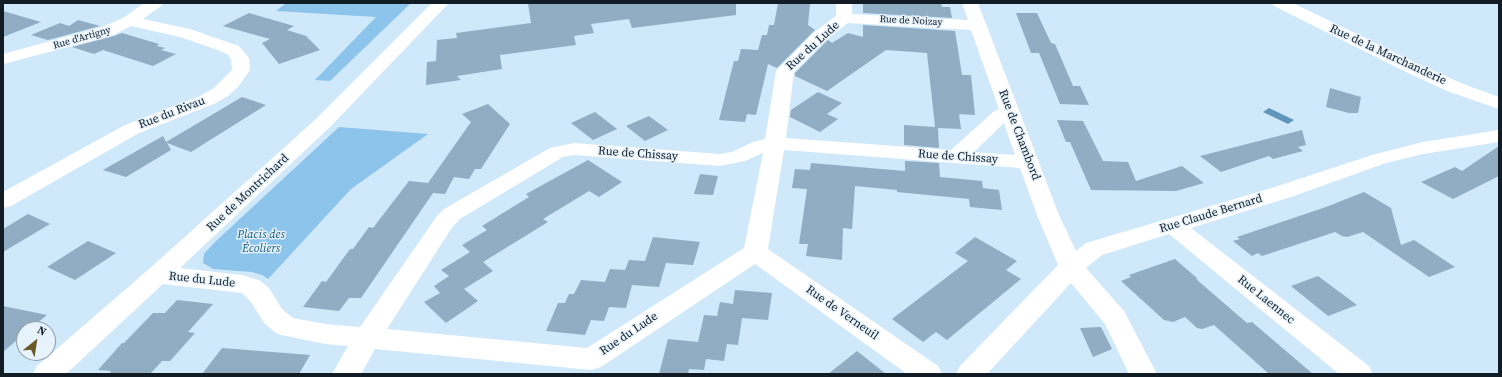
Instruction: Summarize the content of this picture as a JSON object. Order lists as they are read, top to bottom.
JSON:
{
  "streets": {
    "street": [
      "Rue de Noizay",
      "Rue d'Artigny",
      "Rue du Lude",
      "Rue de la Marchanderie",
      "Rue du Rivau",
      "Rue de Chambord",
      "Rue de Chissay",
      "Rue de Montrichard",
      "Rue Claude Bernard",
      "Rue Laennec",
      "Rue de Verneuil"
    ]
  },
  "crossings": [
    ["Rue de Noizay", "Rue du Lude"],
    ["Rue de Noizay", "Rue de Chambord"],
    ["Rue d'Artigny", "Rue du Rivau"],
    ["Rue du Lude", "Rue de Chissay"],
    ["Rue du Lude", "Rue de Montrichard"],
    ["Rue du Lude", "Rue de Verneuil"],
    ["Rue de Chambord", "Rue de Chissay"],
    ["Rue de Chambord", "Rue Claude Bernard"],
    ["Rue Claude Bernard", "Rue Laennec"]
  ],
  "parks": ["Placis des Écoliers"],
  "north": "top right"
}
